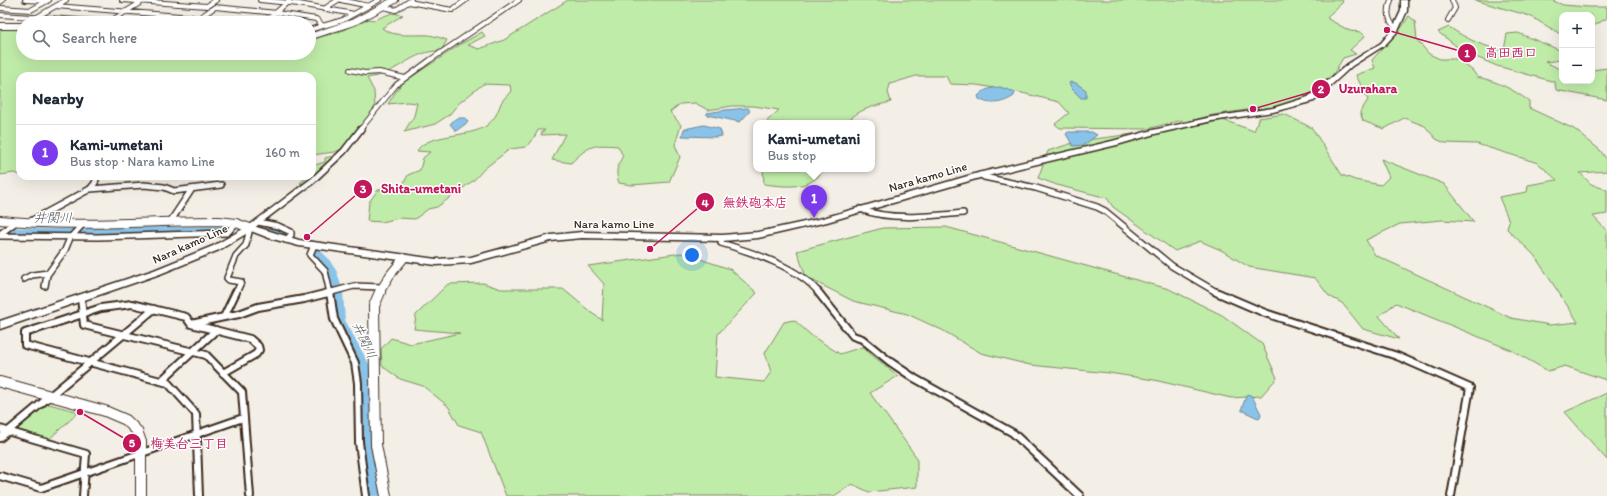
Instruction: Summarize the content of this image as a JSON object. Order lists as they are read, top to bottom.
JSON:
{
  "streets": {
    "main road": ["Nara kamo Line"]
  },
  "water": ["井関川"],
  "places": [
    "高田西口",
    "Uzurahara",
    "Shita-umetani",
    "無鉄砲本店",
    "梅美台三丁目"
  ],
  "page": {
    "map_buttons": ["+", "−"],
    "search": "Search here",
    "heading": "Nearby",
    "popup": ["Kami-umetani", "Bus stop"],
    "list": [
      {
        "mark": "1",
        "name": "Kami-umetani",
        "note": "Bus stop · Nara kamo Line",
        "value": "160 m"
      }
    ],
    "pins": "1"
  }
}
